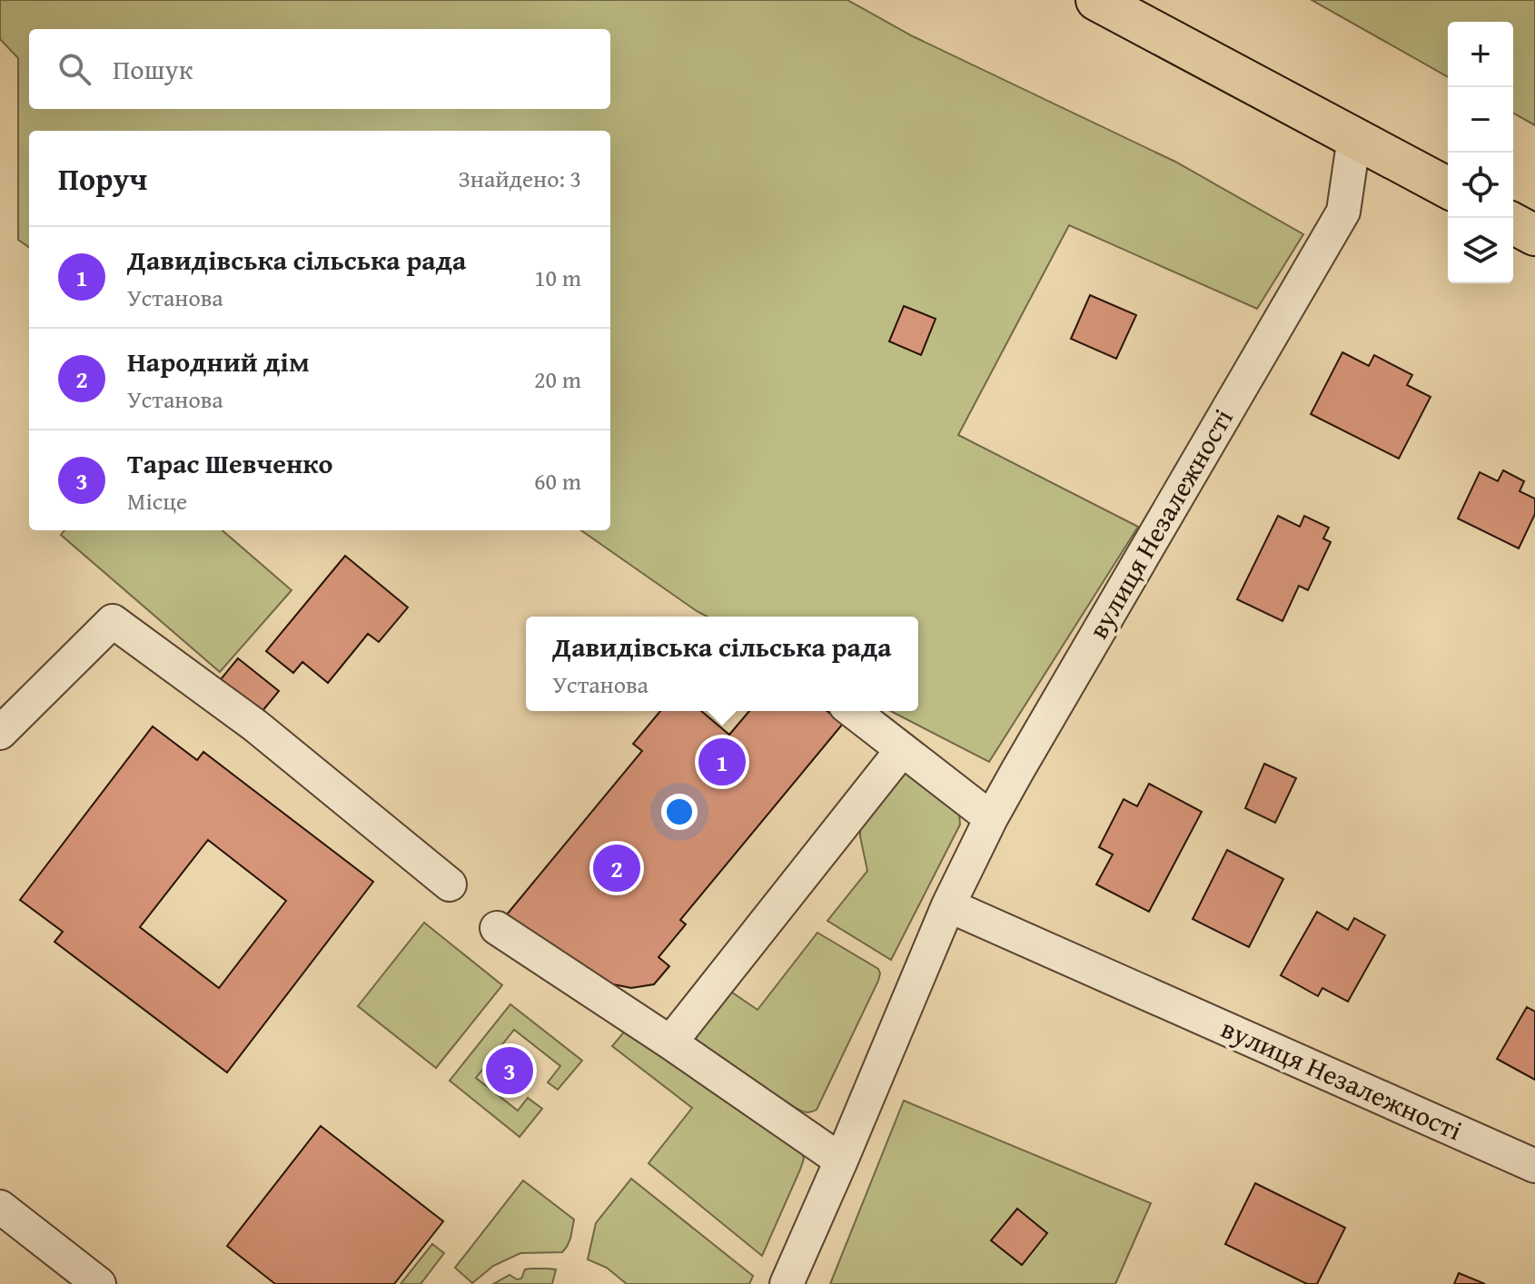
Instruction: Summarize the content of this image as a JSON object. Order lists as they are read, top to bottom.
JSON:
{
  "streets": {
    "street": ["вулиця Незалежності"]
  },
  "page": {
    "map_buttons": ["+", "−"],
    "search": "Пошук",
    "heading": ["Поруч", "Знайдено: 3"],
    "list": [
      {
        "mark": "1",
        "name": "Давидівська сільська рада",
        "note": "Установа",
        "value": "10 m"
      },
      {
        "mark": "2",
        "name": "Народний дім",
        "note": "Установа",
        "value": "20 m"
      },
      {
        "mark": "3",
        "name": "Тарас Шевченко",
        "note": "Місце",
        "value": "60 m"
      }
    ],
    "popup": ["Давидівська сільська рада", "Установа"],
    "pins": ["1", "2", "3"]
  }
}
